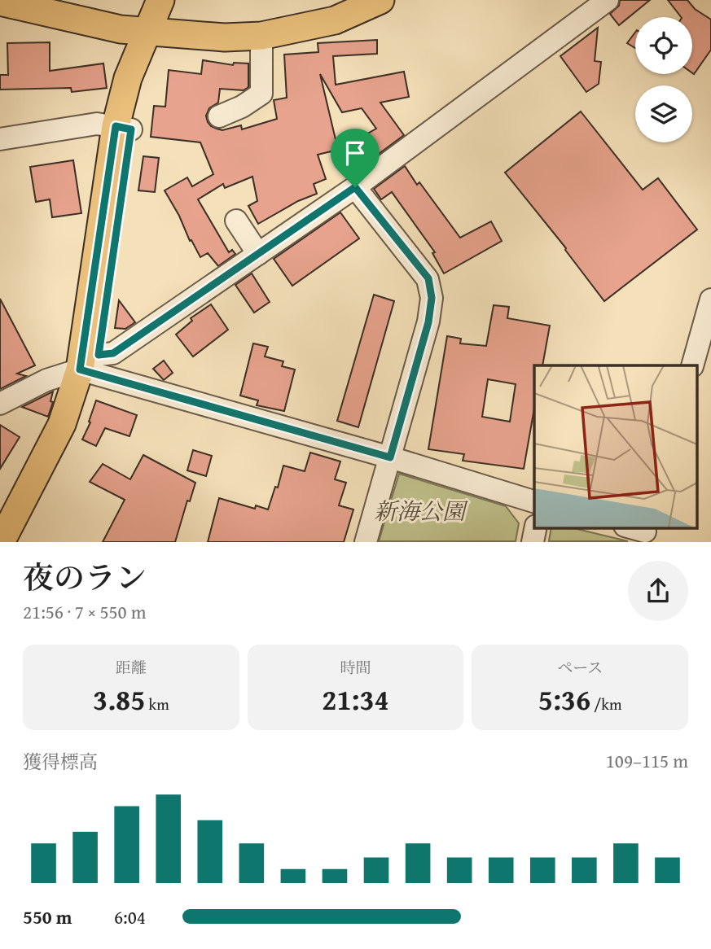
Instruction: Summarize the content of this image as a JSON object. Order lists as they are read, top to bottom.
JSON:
{
  "parks": ["新海公園"],
  "page": {
    "heading": ["夜のラン", "21:56 · 7 × 550 m"],
    "stats": [
      ["距離", "3.85 km"],
      ["時間", "21:34"],
      ["ペース", "5:36 /km"]
    ],
    "chart": ["獲得標高", "109–115 m"],
    "list": [
      {
        "name": "550 m",
        "note": "6:04"
      }
    ]
  }
}
